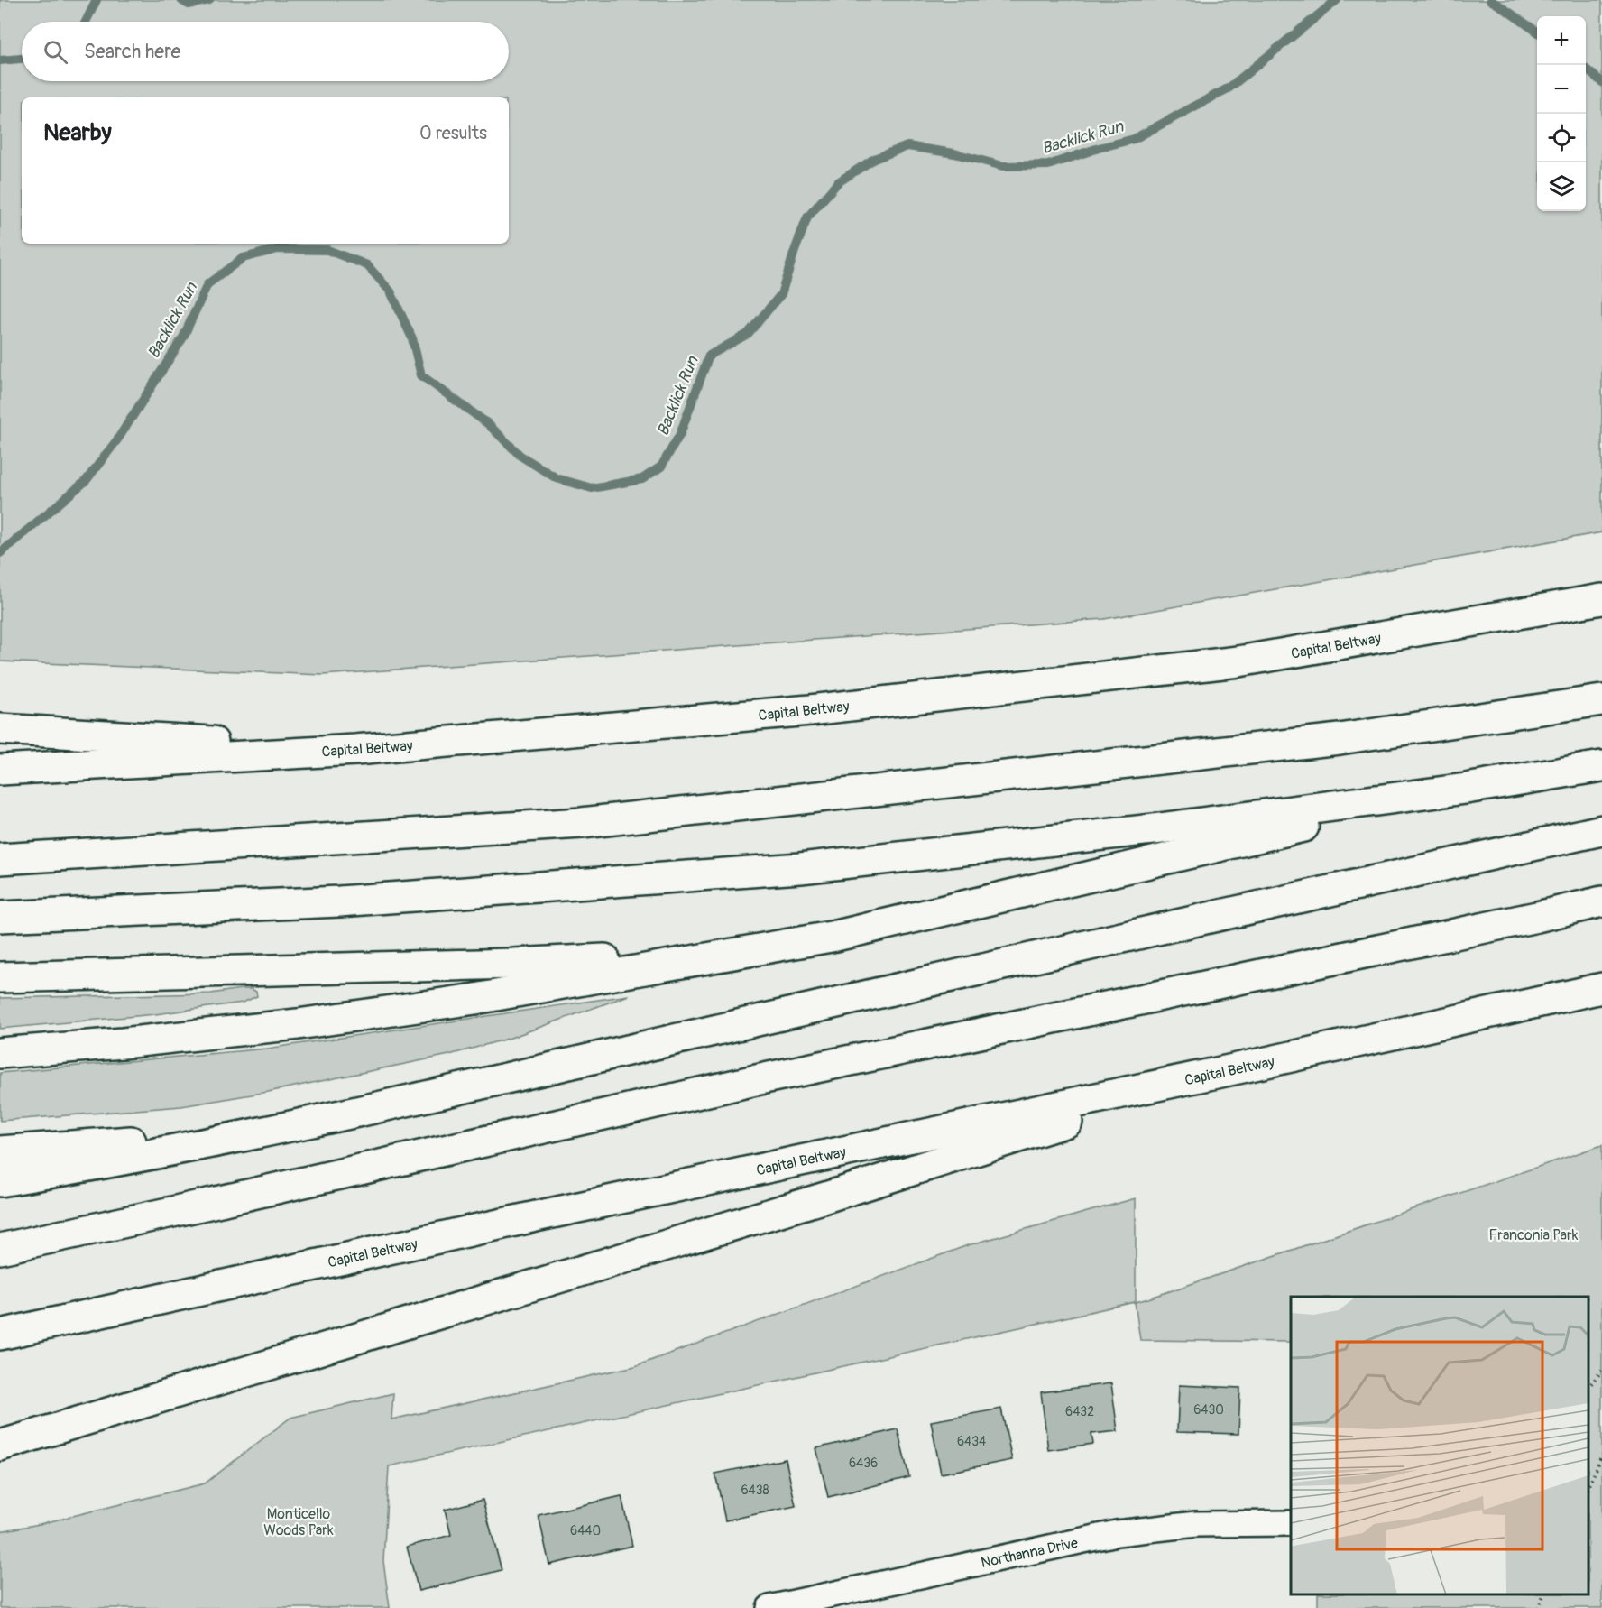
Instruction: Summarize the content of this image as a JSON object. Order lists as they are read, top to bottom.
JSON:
{
  "streets": {
    "highway": ["Capital Beltway"],
    "street": ["Northanna Drive"]
  },
  "water": ["Backlick Run"],
  "parks": ["Franconia Park", "Monticello Woods Park"],
  "house_numbers": [
    "6430",
    "6432",
    "6434",
    "6436",
    "6438",
    "6440"
  ],
  "page": {
    "map_buttons": ["+", "−"],
    "search": "Search here",
    "heading": ["Nearby", "0 results"]
  }
}
